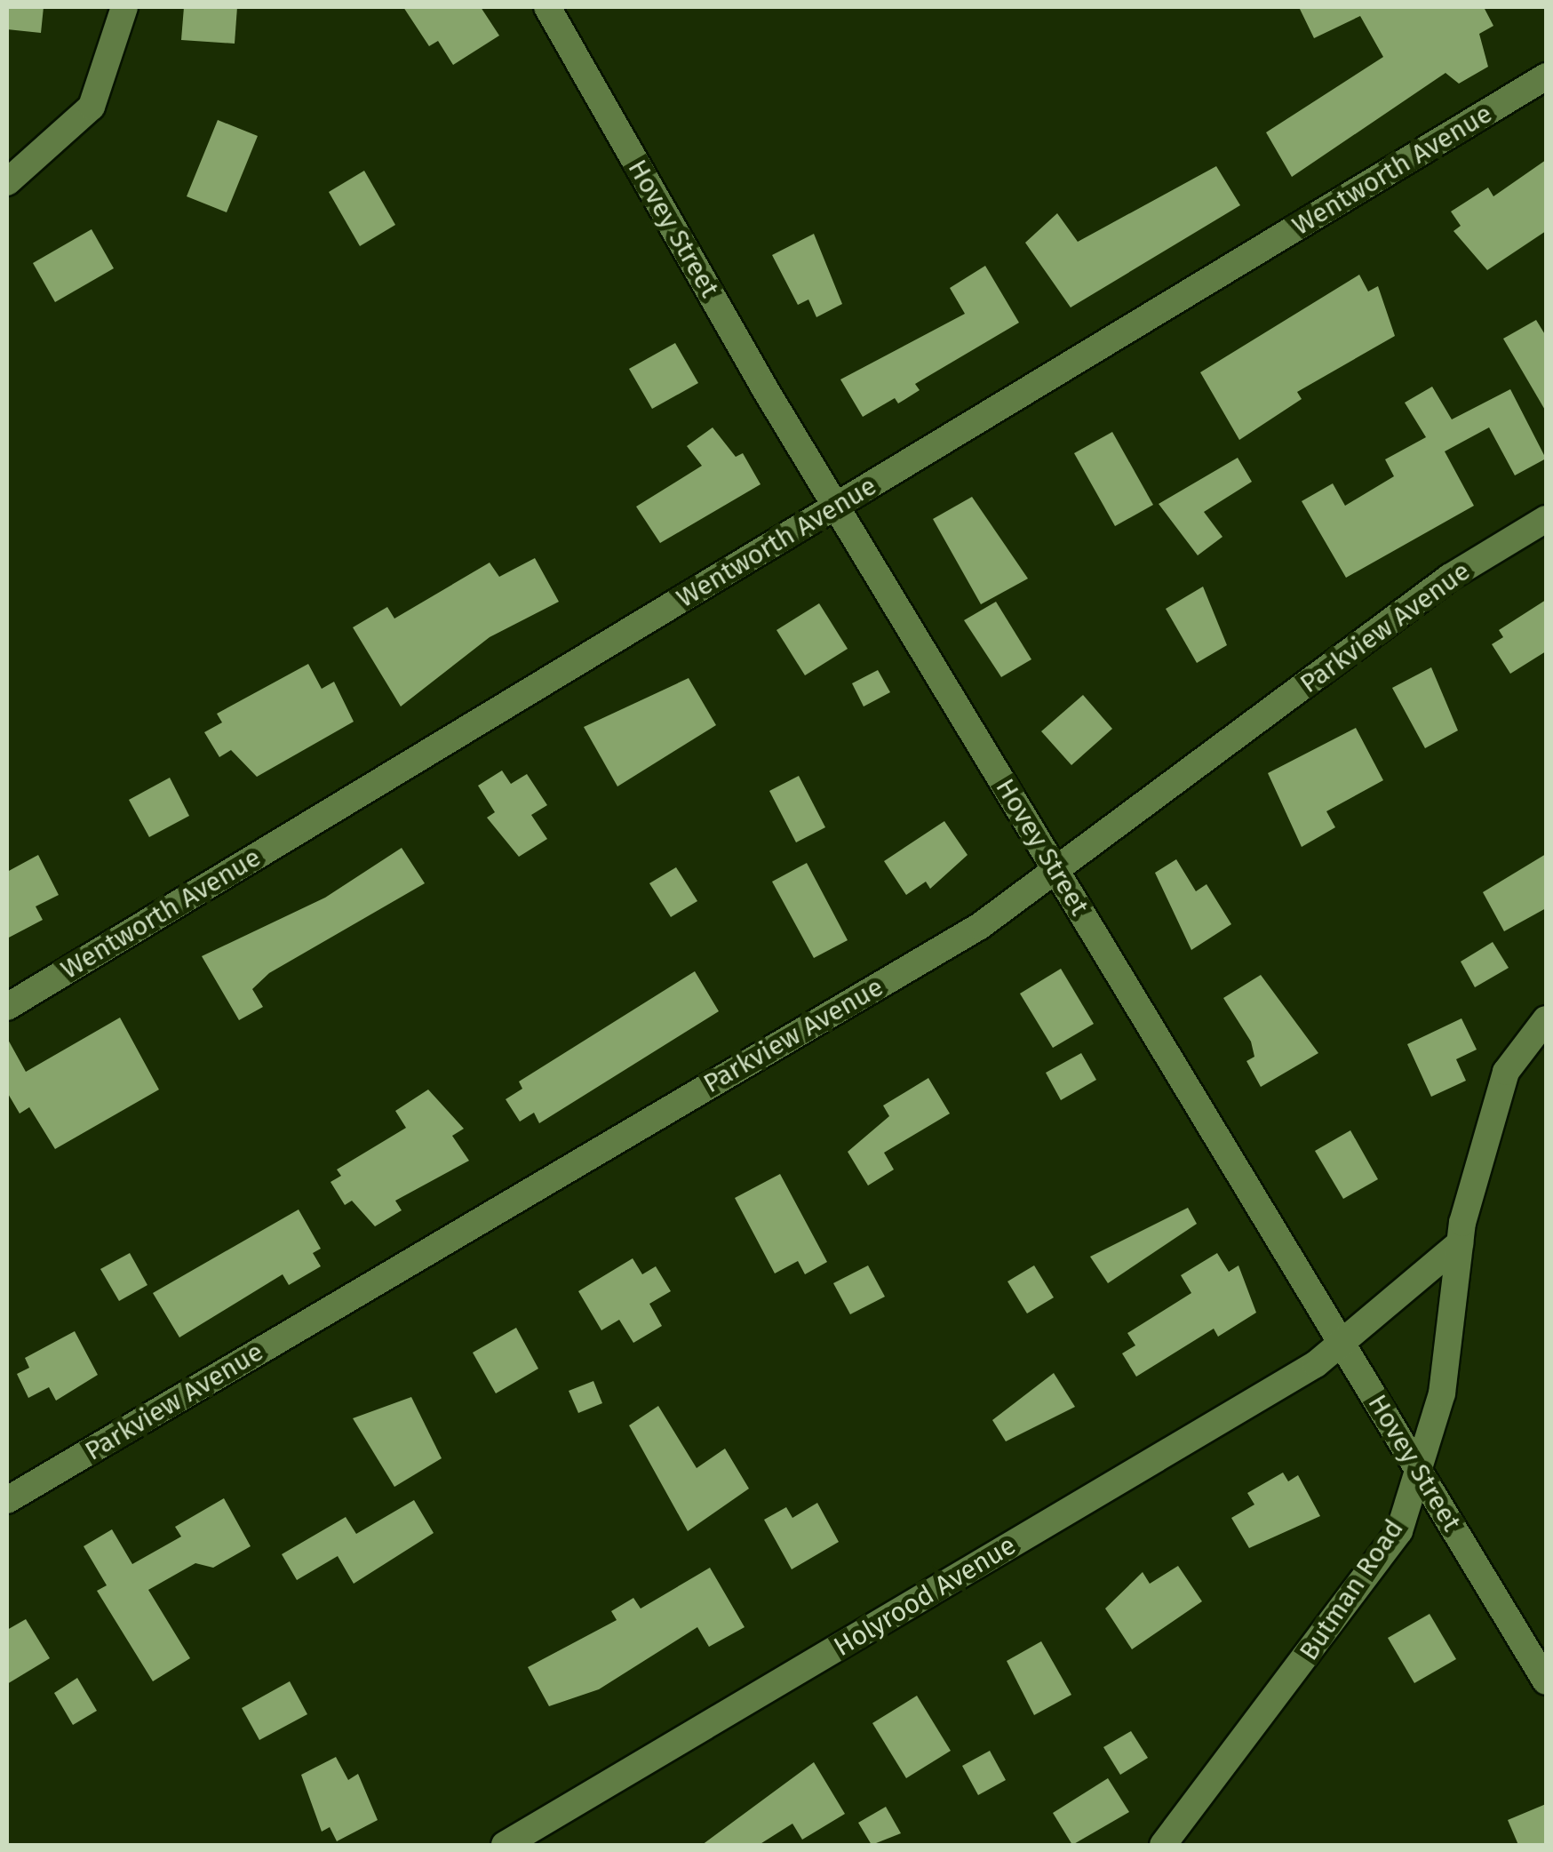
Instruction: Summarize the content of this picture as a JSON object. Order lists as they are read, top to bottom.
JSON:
{
  "streets": {
    "street": [
      "Wentworth Avenue",
      "Hovey Street",
      "Parkview Avenue",
      "Butman Road",
      "Holyrood Avenue"
    ]
  },
  "crossings": [
    ["Wentworth Avenue", "Hovey Street"],
    ["Hovey Street", "Parkview Avenue"],
    ["Hovey Street", "Butman Road"],
    ["Hovey Street", "Holyrood Avenue"]
  ]
}
